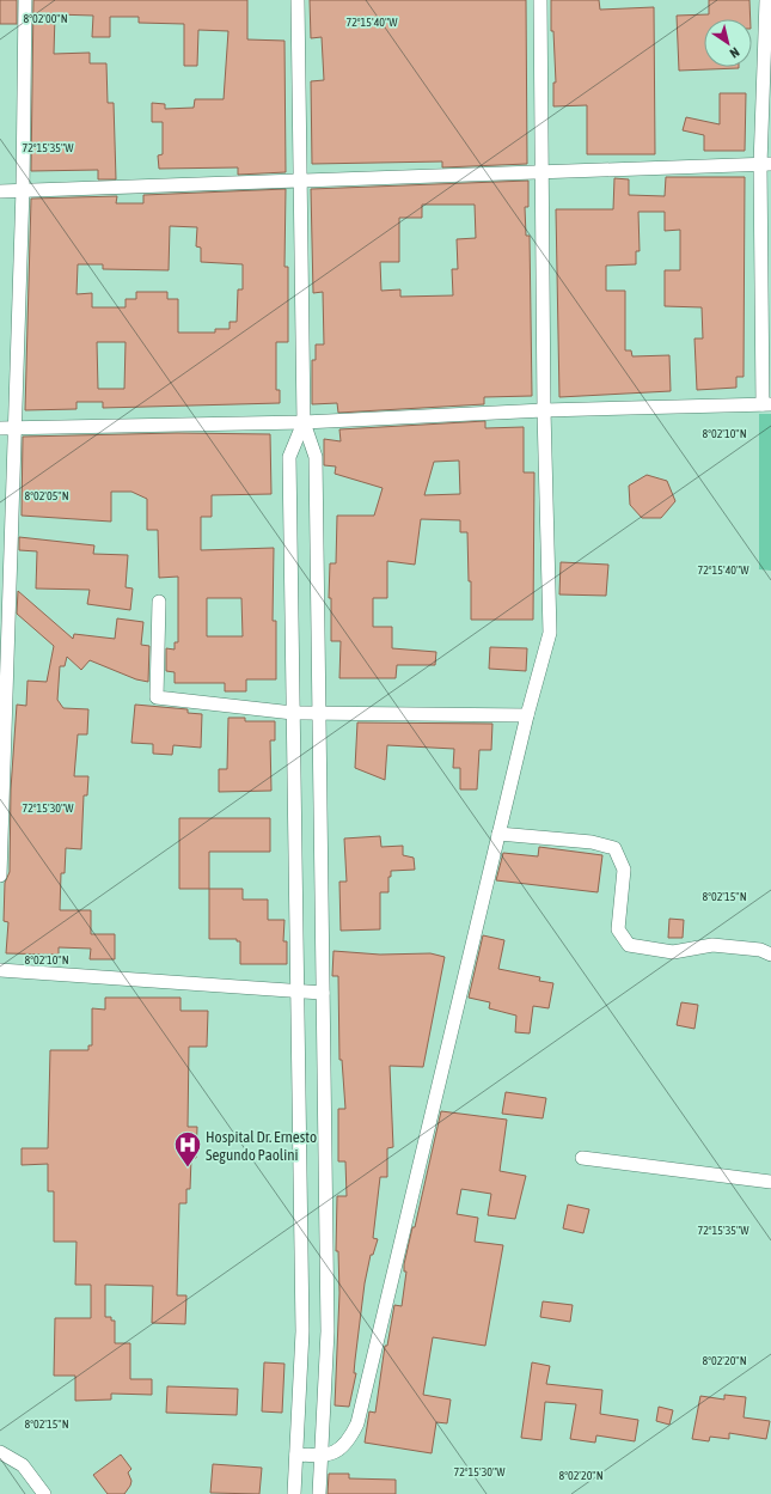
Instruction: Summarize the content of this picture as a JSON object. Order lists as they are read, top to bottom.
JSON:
{
  "places": {
    "hospital": ["Hospital Dr. Ernesto Segundo Paolini"]
  },
  "north": "bottom right",
  "coordinates": [
    "8°02'00\"N",
    "72°15'40\"W",
    "72°15'35\"W",
    "8°02'10\"N",
    "8°02'05\"N",
    "72°15'30\"W",
    "8°02'15\"N",
    "8°02'20\"N"
  ]
}
